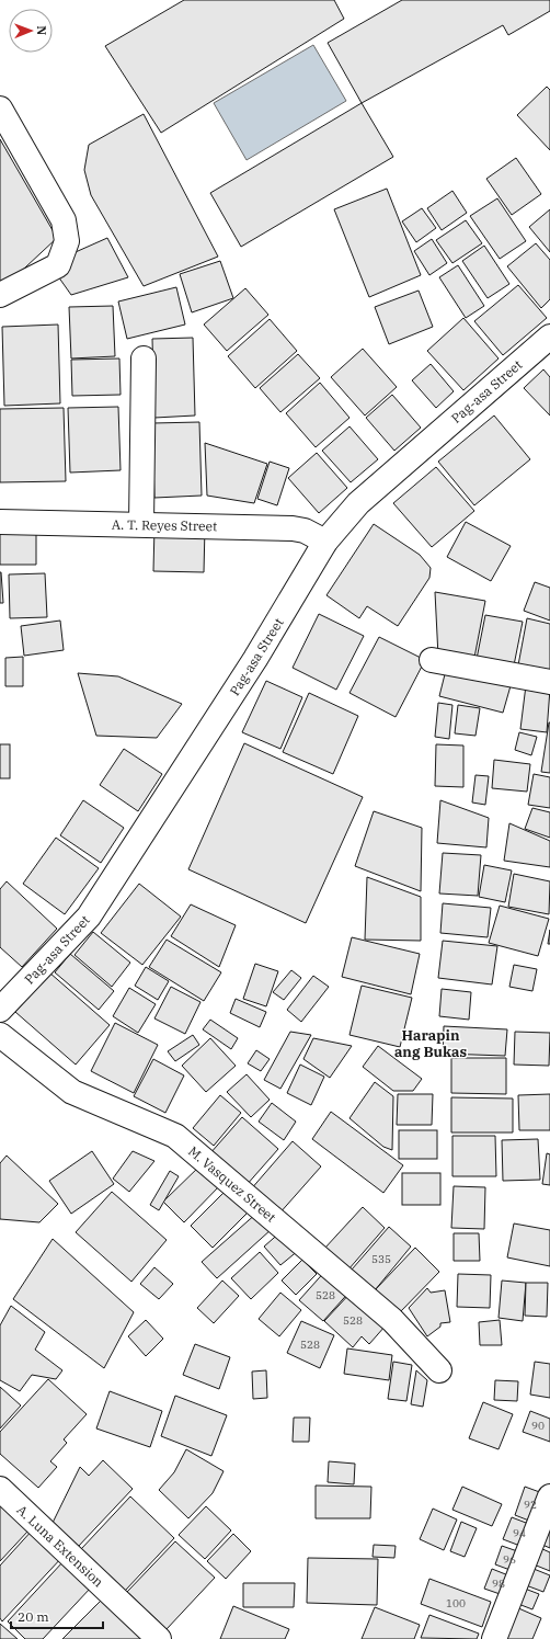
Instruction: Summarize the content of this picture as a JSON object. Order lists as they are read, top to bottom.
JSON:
{
  "streets": {
    "street": [
      "Pag-asa Street",
      "A. T. Reyes Street",
      "M. Vasquez Street",
      "A. Luna Extension"
    ]
  },
  "crossings": [
    ["Pag-asa Street", "A. T. Reyes Street"]
  ],
  "districts": ["Harapin ang Bukas"],
  "house_numbers": [
    "535",
    "528",
    "528",
    "528",
    "90",
    "92",
    "94",
    "96",
    "98",
    "100"
  ],
  "scale_bar": "20 m",
  "north": "right"
}
